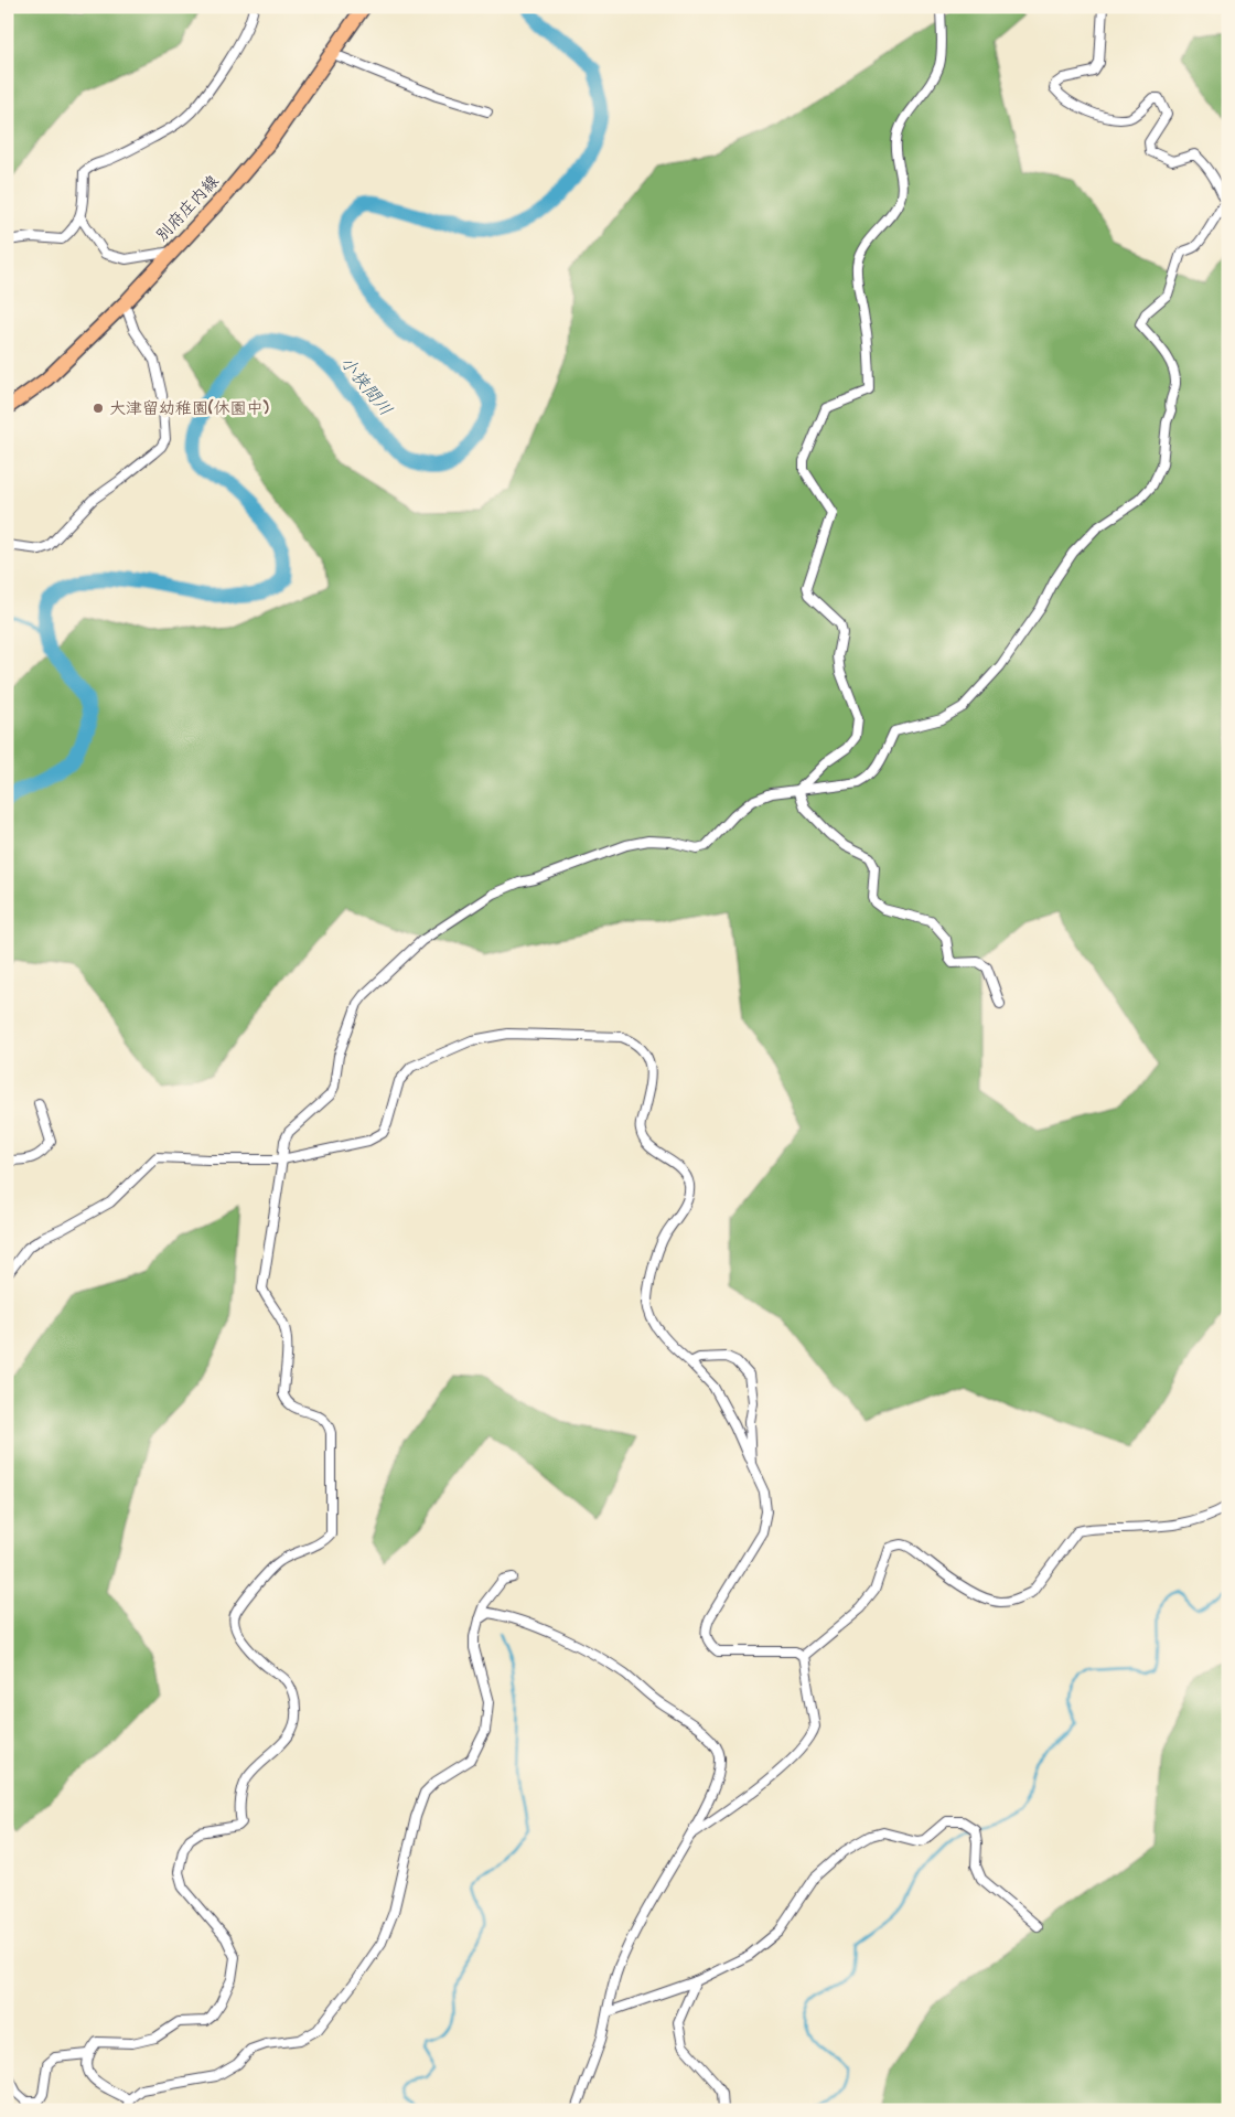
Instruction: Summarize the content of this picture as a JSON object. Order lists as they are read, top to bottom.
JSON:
{
  "streets": {
    "main road": ["別府庄内線"]
  },
  "water": ["小狭間川"],
  "places": ["大津留幼稚園(休園中)"]
}
